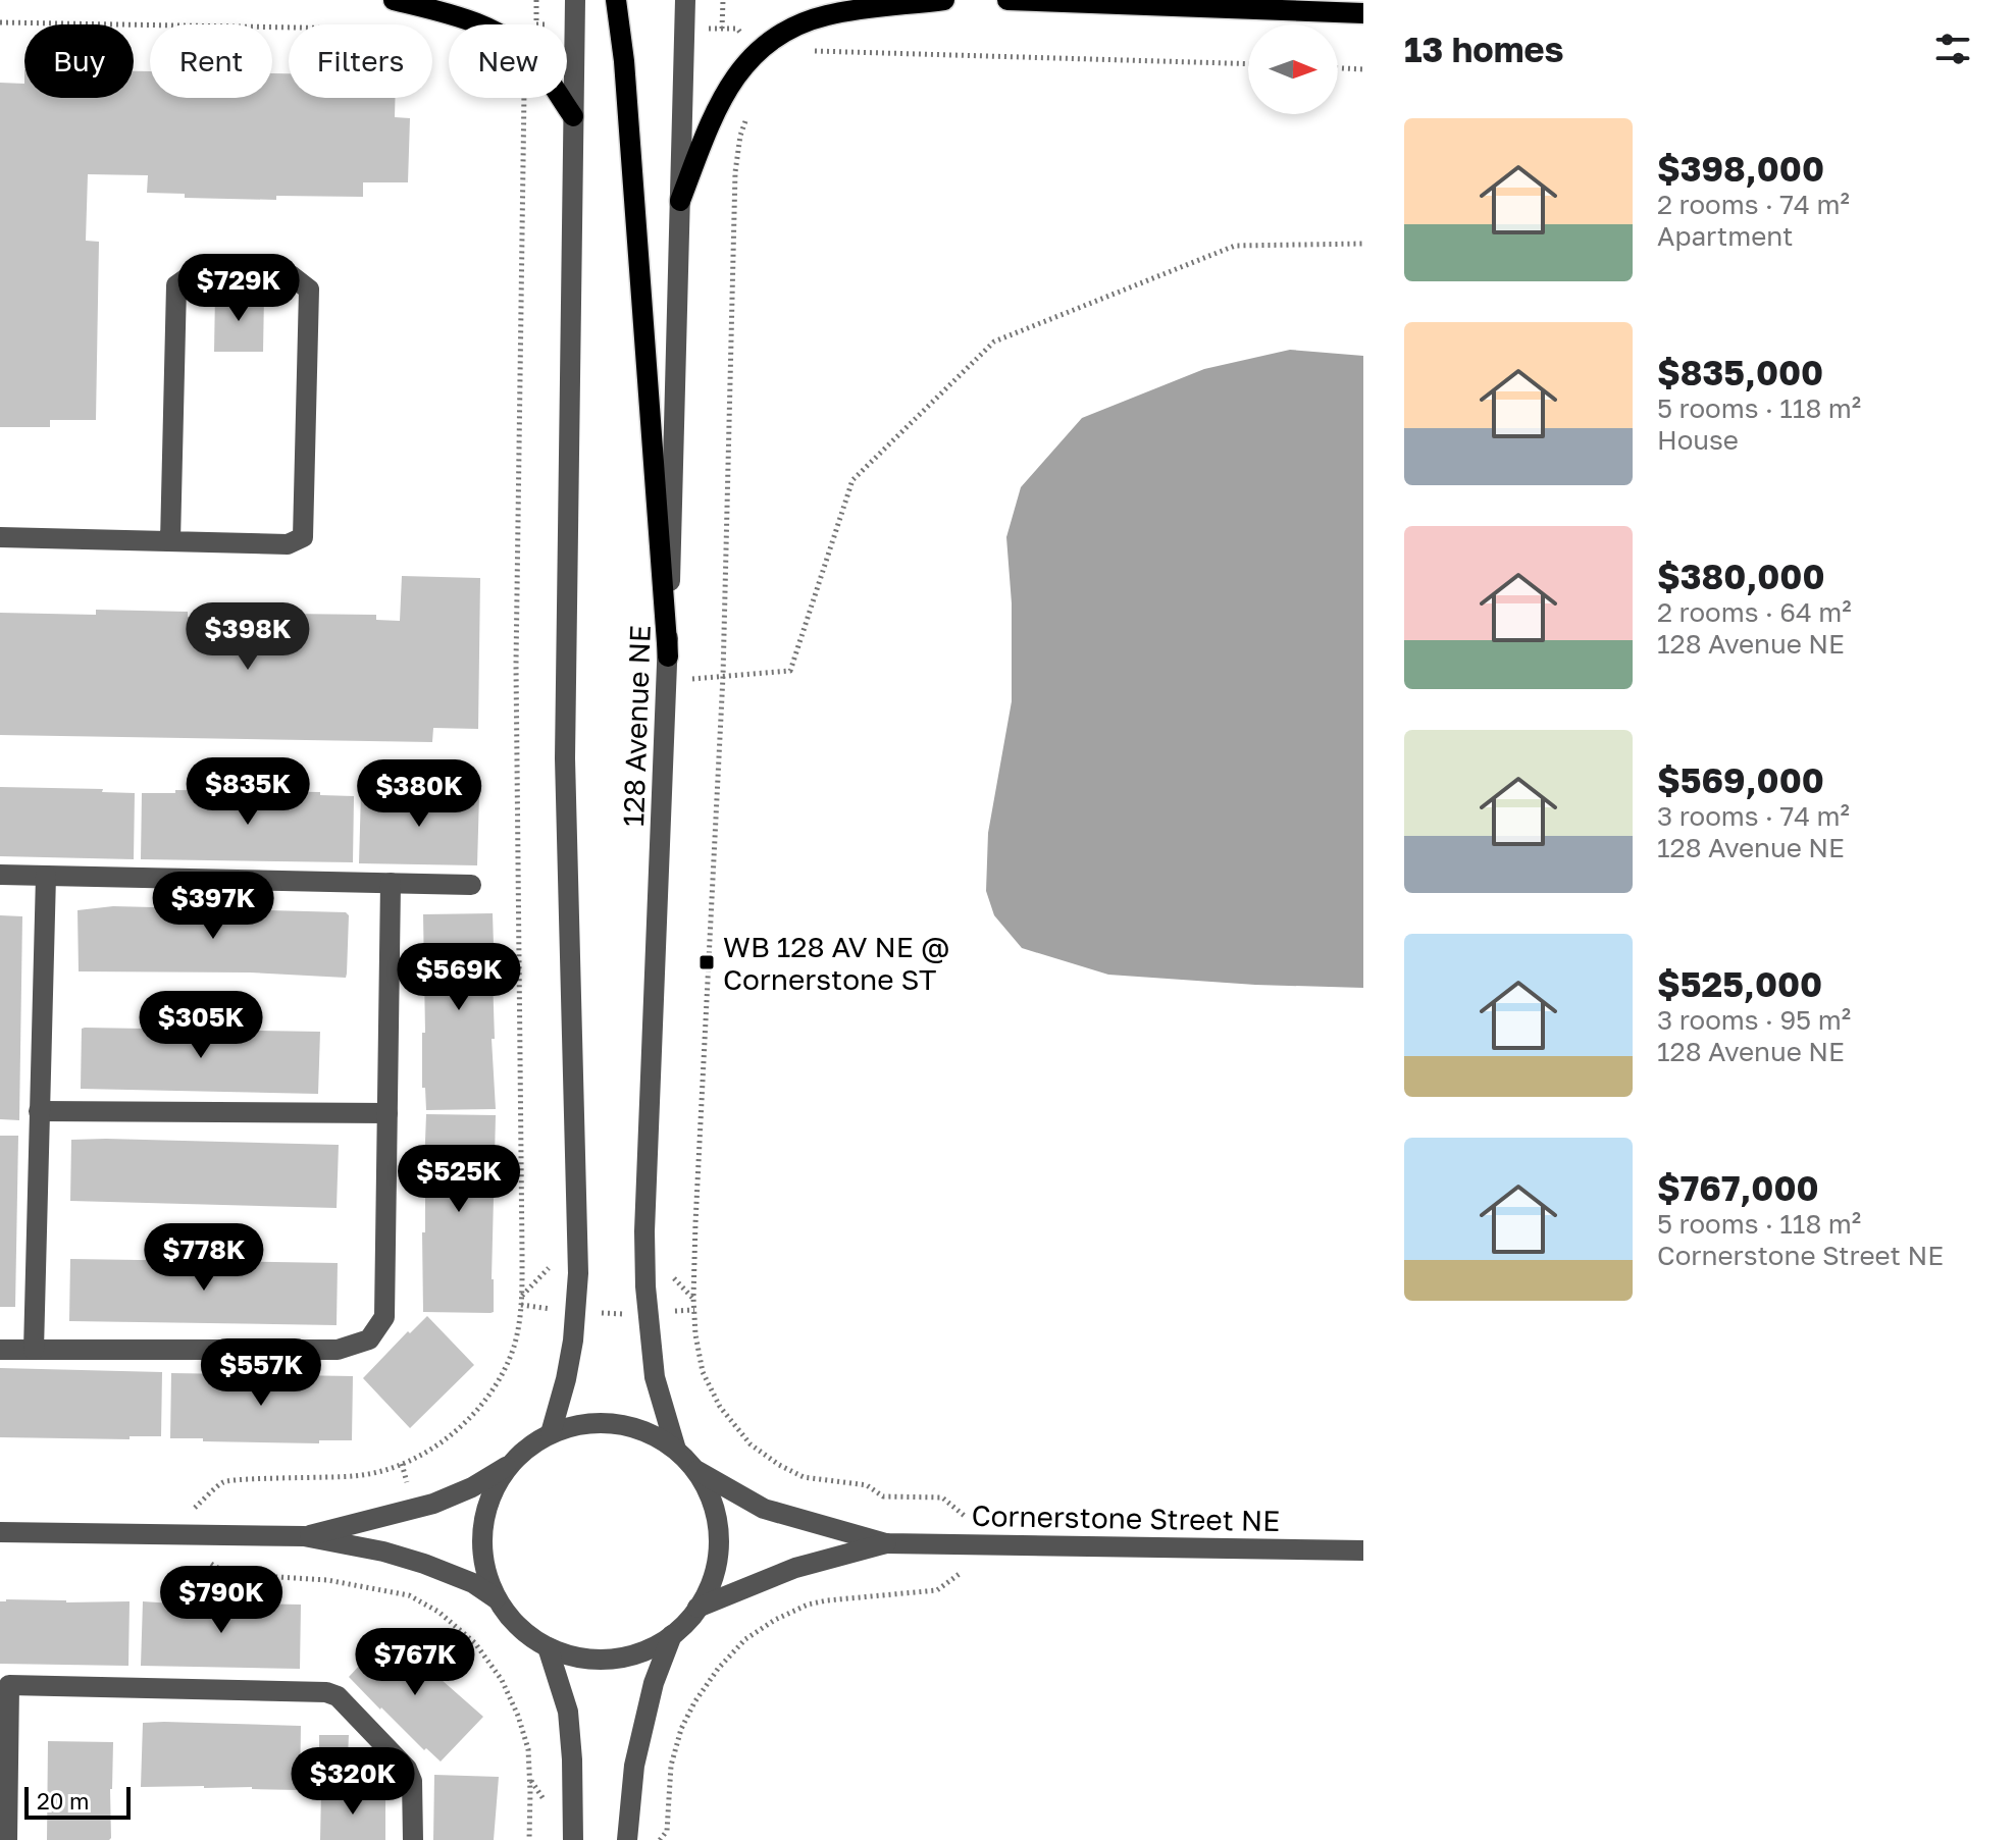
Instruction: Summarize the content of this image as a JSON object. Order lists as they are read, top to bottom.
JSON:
{
  "streets": {
    "street": ["128 Avenue NE", "Cornerstone Street NE"]
  },
  "crossings": [
    ["128 Avenue NE", "Cornerstone Street NE"]
  ],
  "places": {
    "transit": ["WB 128 AV NE @ Cornerstone ST"]
  },
  "scale_bar": "20 m",
  "north": "right",
  "page": {
    "heading": "13 homes",
    "chip": [
      "Buy",
      "Rent",
      "Filters",
      "New"
    ],
    "list": [
      {
        "name": "$398,000",
        "note": "2 rooms · 74 m² · Apartment"
      },
      {
        "name": "$835,000",
        "note": "5 rooms · 118 m² · House"
      },
      {
        "name": "$380,000",
        "note": "2 rooms · 64 m² · 128 Avenue NE"
      },
      {
        "name": "$569,000",
        "note": "3 rooms · 74 m² · 128 Avenue NE"
      },
      {
        "name": "$525,000",
        "note": "3 rooms · 95 m² · 128 Avenue NE"
      },
      {
        "name": "$767,000",
        "note": "5 rooms · 118 m² · Cornerstone Street NE"
      }
    ],
    "price": [
      "$729K",
      "$398K",
      "$835K",
      "$380K",
      "$397K",
      "$569K",
      "$305K",
      "$525K",
      "$778K",
      "$557K",
      "$790K",
      "$767K",
      "$320K"
    ],
    "scale": "20 m"
  }
}
